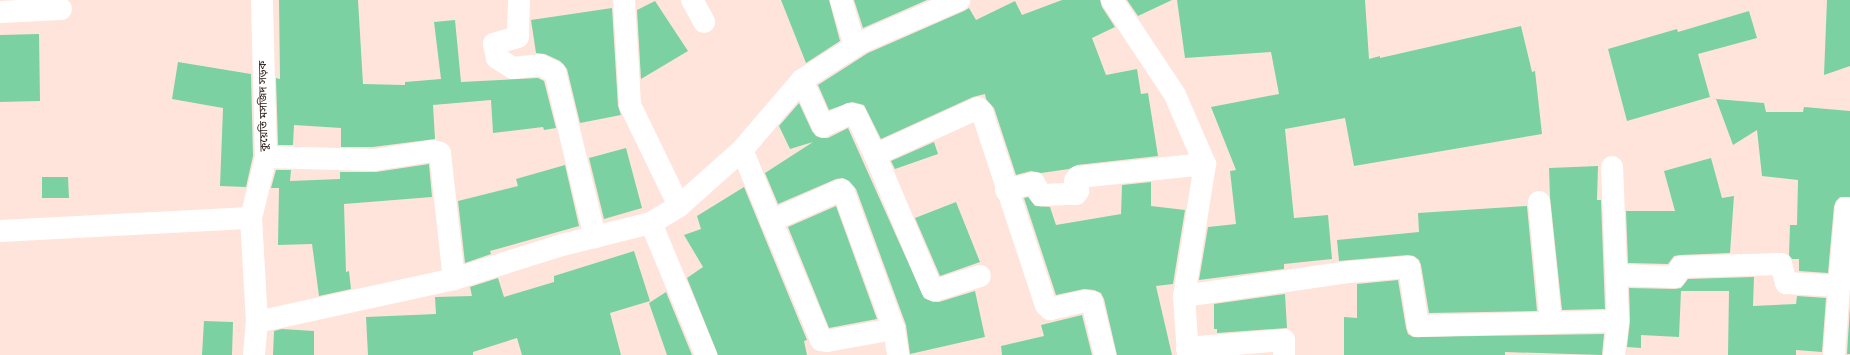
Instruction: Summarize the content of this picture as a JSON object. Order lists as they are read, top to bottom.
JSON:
{
  "streets": {
    "street": ["কুয়েতি মসজিদ সড়ক"]
  }
}
